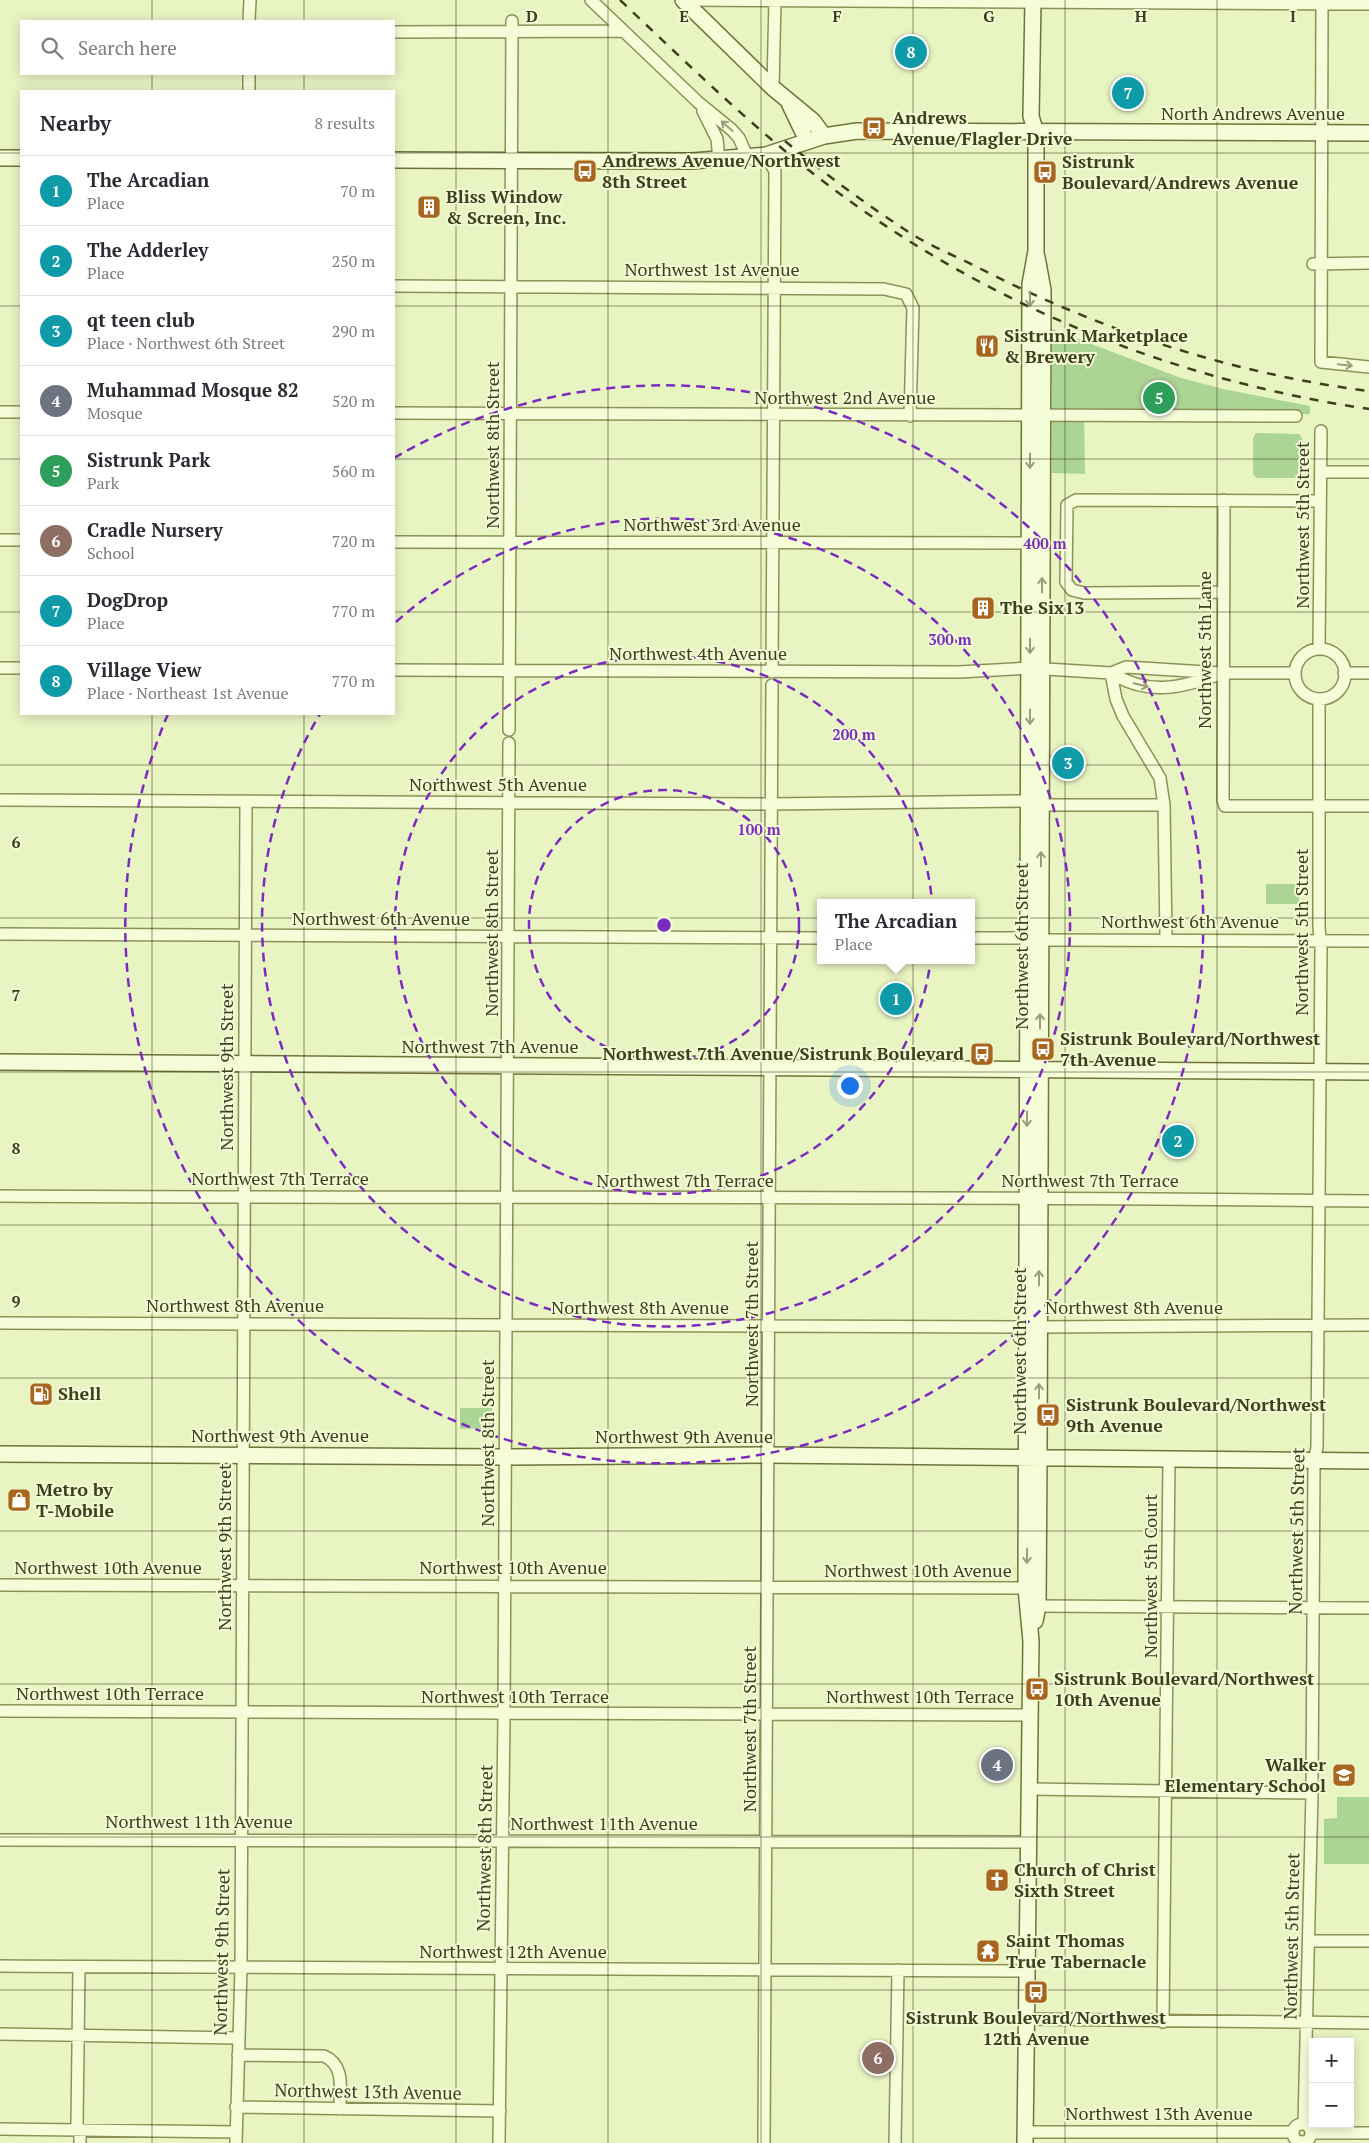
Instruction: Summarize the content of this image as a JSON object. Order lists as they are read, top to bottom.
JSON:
{
  "streets": {
    "main road": [
      "North Andrews Avenue",
      "Northwest 6th Street",
      "Northwest 7th Avenue",
      "Northwest 9th Avenue"
    ],
    "street": [
      "Northwest 1st Avenue",
      "Northwest 2nd Avenue",
      "Northwest 8th Street",
      "Northwest 3rd Avenue",
      "Northwest 5th Street",
      "Northwest 5th Lane",
      "Northwest 4th Avenue",
      "Northwest 5th Avenue",
      "Northwest 6th Avenue",
      "Northwest 9th Street",
      "Northwest 7th Terrace",
      "Northwest 8th Avenue",
      "Northwest 7th Street",
      "Northwest 10th Avenue",
      "Northwest 5th Court",
      "Northwest 10th Terrace",
      "Northwest 11th Avenue",
      "Northwest 12th Avenue",
      "Northwest 13th Avenue"
    ]
  },
  "crossings": [
    ["North Andrews Avenue", "Northwest 8th Street"],
    ["North Andrews Avenue", "Northwest 6th Street"],
    ["Northwest 1st Avenue", "Northwest 2nd Avenue"],
    ["Northwest 1st Avenue", "Northwest 8th Street"],
    ["Northwest 2nd Avenue", "Northwest 8th Street"],
    ["Northwest 2nd Avenue", "Northwest 6th Street"],
    ["Northwest 8th Street", "Northwest 3rd Avenue"],
    ["Northwest 8th Street", "Northwest 4th Avenue"],
    ["Northwest 8th Street", "Northwest 5th Avenue"],
    ["Northwest 8th Street", "Northwest 6th Avenue"],
    ["Northwest 8th Street", "Northwest 7th Avenue"],
    ["Northwest 8th Street", "Northwest 7th Terrace"],
    ["Northwest 8th Street", "Northwest 8th Avenue"],
    ["Northwest 8th Street", "Northwest 9th Avenue"],
    ["Northwest 8th Street", "Northwest 10th Avenue"],
    ["Northwest 8th Street", "Northwest 10th Terrace"],
    ["Northwest 8th Street", "Northwest 11th Avenue"],
    ["Northwest 8th Street", "Northwest 12th Avenue"],
    ["Northwest 8th Street", "Northwest 13th Avenue"],
    ["Northwest 3rd Avenue", "Northwest 6th Street"],
    ["Northwest 5th Street", "Northwest 5th Lane"],
    ["Northwest 5th Street", "Northwest 4th Avenue"],
    ["Northwest 5th Street", "Northwest 6th Avenue"],
    ["Northwest 5th Street", "Northwest 7th Avenue"],
    ["Northwest 5th Street", "Northwest 7th Terrace"],
    ["Northwest 5th Street", "Northwest 8th Avenue"],
    ["Northwest 5th Street", "Northwest 9th Avenue"],
    ["Northwest 5th Street", "Northwest 13th Avenue"],
    ["Northwest 5th Lane", "Northwest 4th Avenue"],
    ["Northwest 4th Avenue", "Northwest 6th Street"],
    ["Northwest 5th Avenue", "Northwest 6th Street"],
    ["Northwest 5th Avenue", "Northwest 9th Street"],
    ["Northwest 5th Avenue", "Northwest 7th Street"],
    ["Northwest 6th Avenue", "Northwest 6th Street"],
    ["Northwest 6th Avenue", "Northwest 9th Street"],
    ["Northwest 6th Avenue", "Northwest 7th Street"],
    ["Northwest 6th Street", "Northwest 7th Avenue"],
    ["Northwest 6th Street", "Northwest 7th Terrace"],
    ["Northwest 6th Street", "Northwest 8th Avenue"],
    ["Northwest 6th Street", "Northwest 9th Avenue"],
    ["Northwest 6th Street", "Northwest 10th Avenue"],
    ["Northwest 6th Street", "Northwest 10th Terrace"],
    ["Northwest 6th Street", "Northwest 11th Avenue"],
    ["Northwest 6th Street", "Northwest 12th Avenue"],
    ["Northwest 6th Street", "Northwest 13th Avenue"],
    ["Northwest 7th Avenue", "Northwest 9th Street"],
    ["Northwest 7th Avenue", "Northwest 7th Street"],
    ["Northwest 9th Street", "Northwest 7th Terrace"],
    ["Northwest 9th Street", "Northwest 8th Avenue"],
    ["Northwest 9th Street", "Northwest 9th Avenue"],
    ["Northwest 9th Street", "Northwest 10th Avenue"],
    ["Northwest 9th Street", "Northwest 10th Terrace"],
    ["Northwest 9th Street", "Northwest 11th Avenue"],
    ["Northwest 9th Street", "Northwest 12th Avenue"],
    ["Northwest 9th Street", "Northwest 13th Avenue"],
    ["Northwest 7th Terrace", "Northwest 7th Street"],
    ["Northwest 8th Avenue", "Northwest 7th Street"],
    ["Northwest 7th Street", "Northwest 9th Avenue"],
    ["Northwest 7th Street", "Northwest 10th Avenue"],
    ["Northwest 7th Street", "Northwest 10th Terrace"],
    ["Northwest 7th Street", "Northwest 11th Avenue"],
    ["Northwest 7th Street", "Northwest 12th Avenue"],
    ["Northwest 9th Avenue", "Northwest 5th Court"]
  ],
  "places": {
    "bus stop": [
      "Andrews Avenue/Flagler Drive",
      "Andrews Avenue/Northwest 8th Street",
      "Sistrunk Boulevard/Andrews Avenue",
      "Sistrunk Boulevard/Northwest 7th Avenue",
      "Northwest 7th Avenue/Sistrunk Boulevard",
      "Sistrunk Boulevard/Northwest 9th Avenue",
      "Sistrunk Boulevard/Northwest 10th Avenue",
      "Sistrunk Boulevard/Northwest 12th Avenue"
    ],
    "building": ["Bliss Window & Screen, Inc.", "The Six13"],
    "restaurant": ["Sistrunk Marketplace & Brewery"],
    "fuel station": ["Shell"],
    "shop": ["Metro by T-Mobile"],
    "school or university": ["Walker Elementary School"],
    "church": ["Church of Christ Sixth Street"],
    "temple": ["Saint Thomas True Tabernacle"]
  },
  "page": {
    "search": "Search here",
    "pins": [
      "8",
      "7",
      "5",
      "3",
      "1",
      "2",
      "4",
      "6"
    ],
    "heading": ["Nearby", "8 results"],
    "list": [
      {
        "mark": "1",
        "name": "The Arcadian",
        "note": "Place",
        "value": "70 m"
      },
      {
        "mark": "2",
        "name": "The Adderley",
        "note": "Place",
        "value": "250 m"
      },
      {
        "mark": "3",
        "name": "qt teen club",
        "note": "Place · Northwest 6th Street",
        "value": "290 m"
      },
      {
        "mark": "4",
        "name": "Muhammad Mosque 82",
        "note": "Mosque",
        "value": "520 m"
      },
      {
        "mark": "5",
        "name": "Sistrunk Park",
        "note": "Park",
        "value": "560 m"
      },
      {
        "mark": "6",
        "name": "Cradle Nursery",
        "note": "School",
        "value": "720 m"
      },
      {
        "mark": "7",
        "name": "DogDrop",
        "note": "Place",
        "value": "770 m"
      },
      {
        "mark": "8",
        "name": "Village View",
        "note": "Place · Northeast 1st Avenue",
        "value": "770 m"
      }
    ],
    "popup": ["The Arcadian", "Place"],
    "map_buttons": ["+", "−"]
  },
  "grid": {
    "columns": [
      "D",
      "E",
      "F",
      "G",
      "H",
      "I"
    ],
    "rows": [
      "6",
      "7",
      "8",
      "9"
    ]
  },
  "rings": [
    "400 m",
    "300 m",
    "200 m",
    "100 m"
  ]
}
